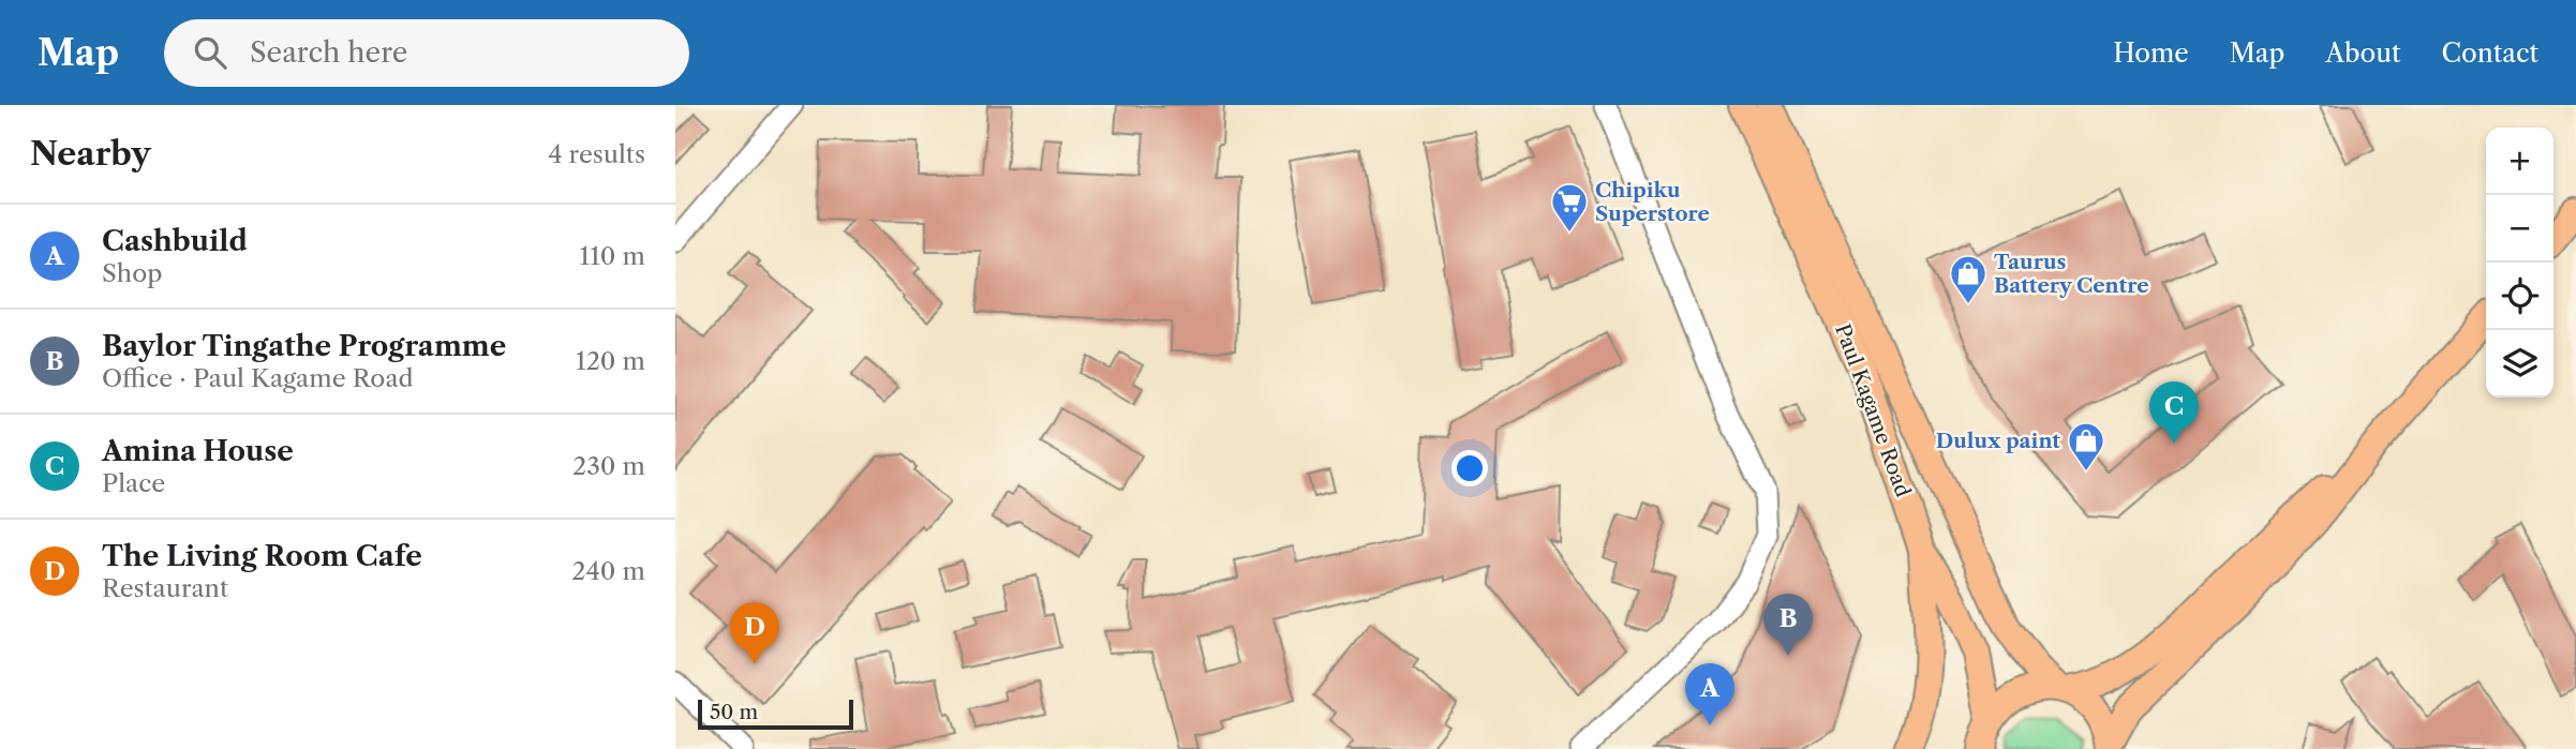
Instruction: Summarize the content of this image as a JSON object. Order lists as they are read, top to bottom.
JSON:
{
  "streets": {
    "main road": ["Paul Kagame Road"]
  },
  "places": {
    "supermarket": ["Chipiku Superstore"],
    "shop": ["Taurus Battery Centre", "Dulux paint"]
  },
  "scale_bar": "50 m",
  "page": {
    "header": "Map",
    "search": "Search here",
    "nav": [
      "Home",
      "Map",
      "About",
      "Contact"
    ],
    "heading": ["Nearby", "4 results"],
    "map_buttons": ["+", "−"],
    "list": [
      {
        "mark": "A",
        "name": "Cashbuild",
        "note": "Shop",
        "value": "110 m"
      },
      {
        "mark": "B",
        "name": "Baylor Tingathe Programme",
        "note": "Office · Paul Kagame Road",
        "value": "120 m"
      },
      {
        "mark": "C",
        "name": "Amina House",
        "note": "Place",
        "value": "230 m"
      },
      {
        "mark": "D",
        "name": "The Living Room Cafe",
        "note": "Restaurant",
        "value": "240 m"
      }
    ],
    "pins": [
      "C",
      "B",
      "D",
      "A"
    ],
    "scale": "50 m"
  }
}
